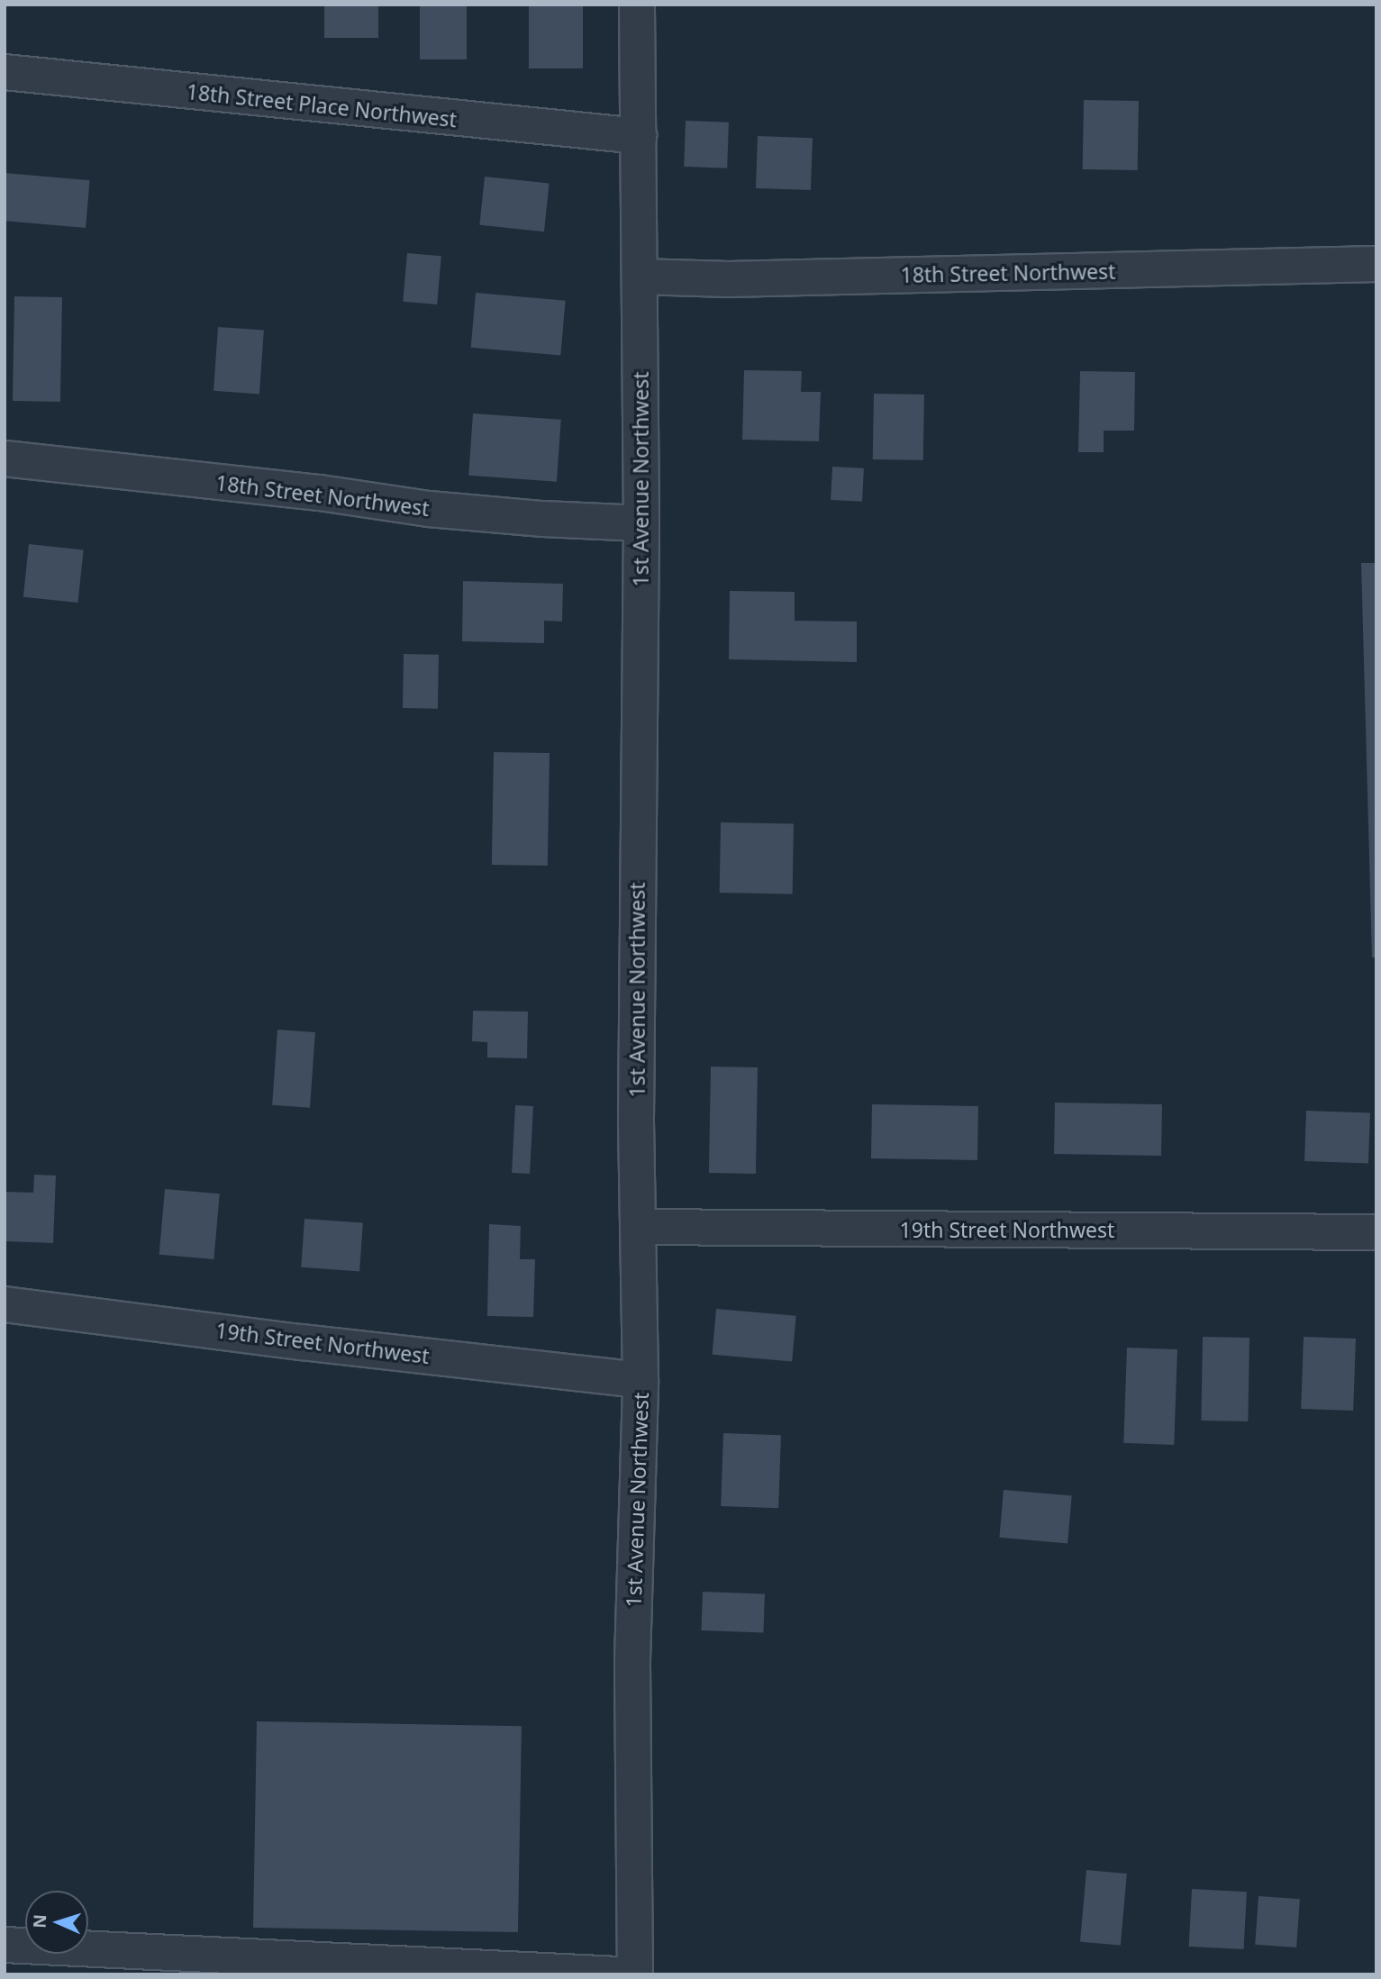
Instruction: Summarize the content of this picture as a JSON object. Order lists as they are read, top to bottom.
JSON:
{
  "streets": {
    "street": [
      "18th Street Place Northwest",
      "18th Street Northwest",
      "1st Avenue Northwest",
      "19th Street Northwest"
    ]
  },
  "crossings": [
    ["18th Street Place Northwest", "1st Avenue Northwest"],
    ["18th Street Northwest", "1st Avenue Northwest"],
    ["1st Avenue Northwest", "19th Street Northwest"]
  ],
  "north": "left"
}
